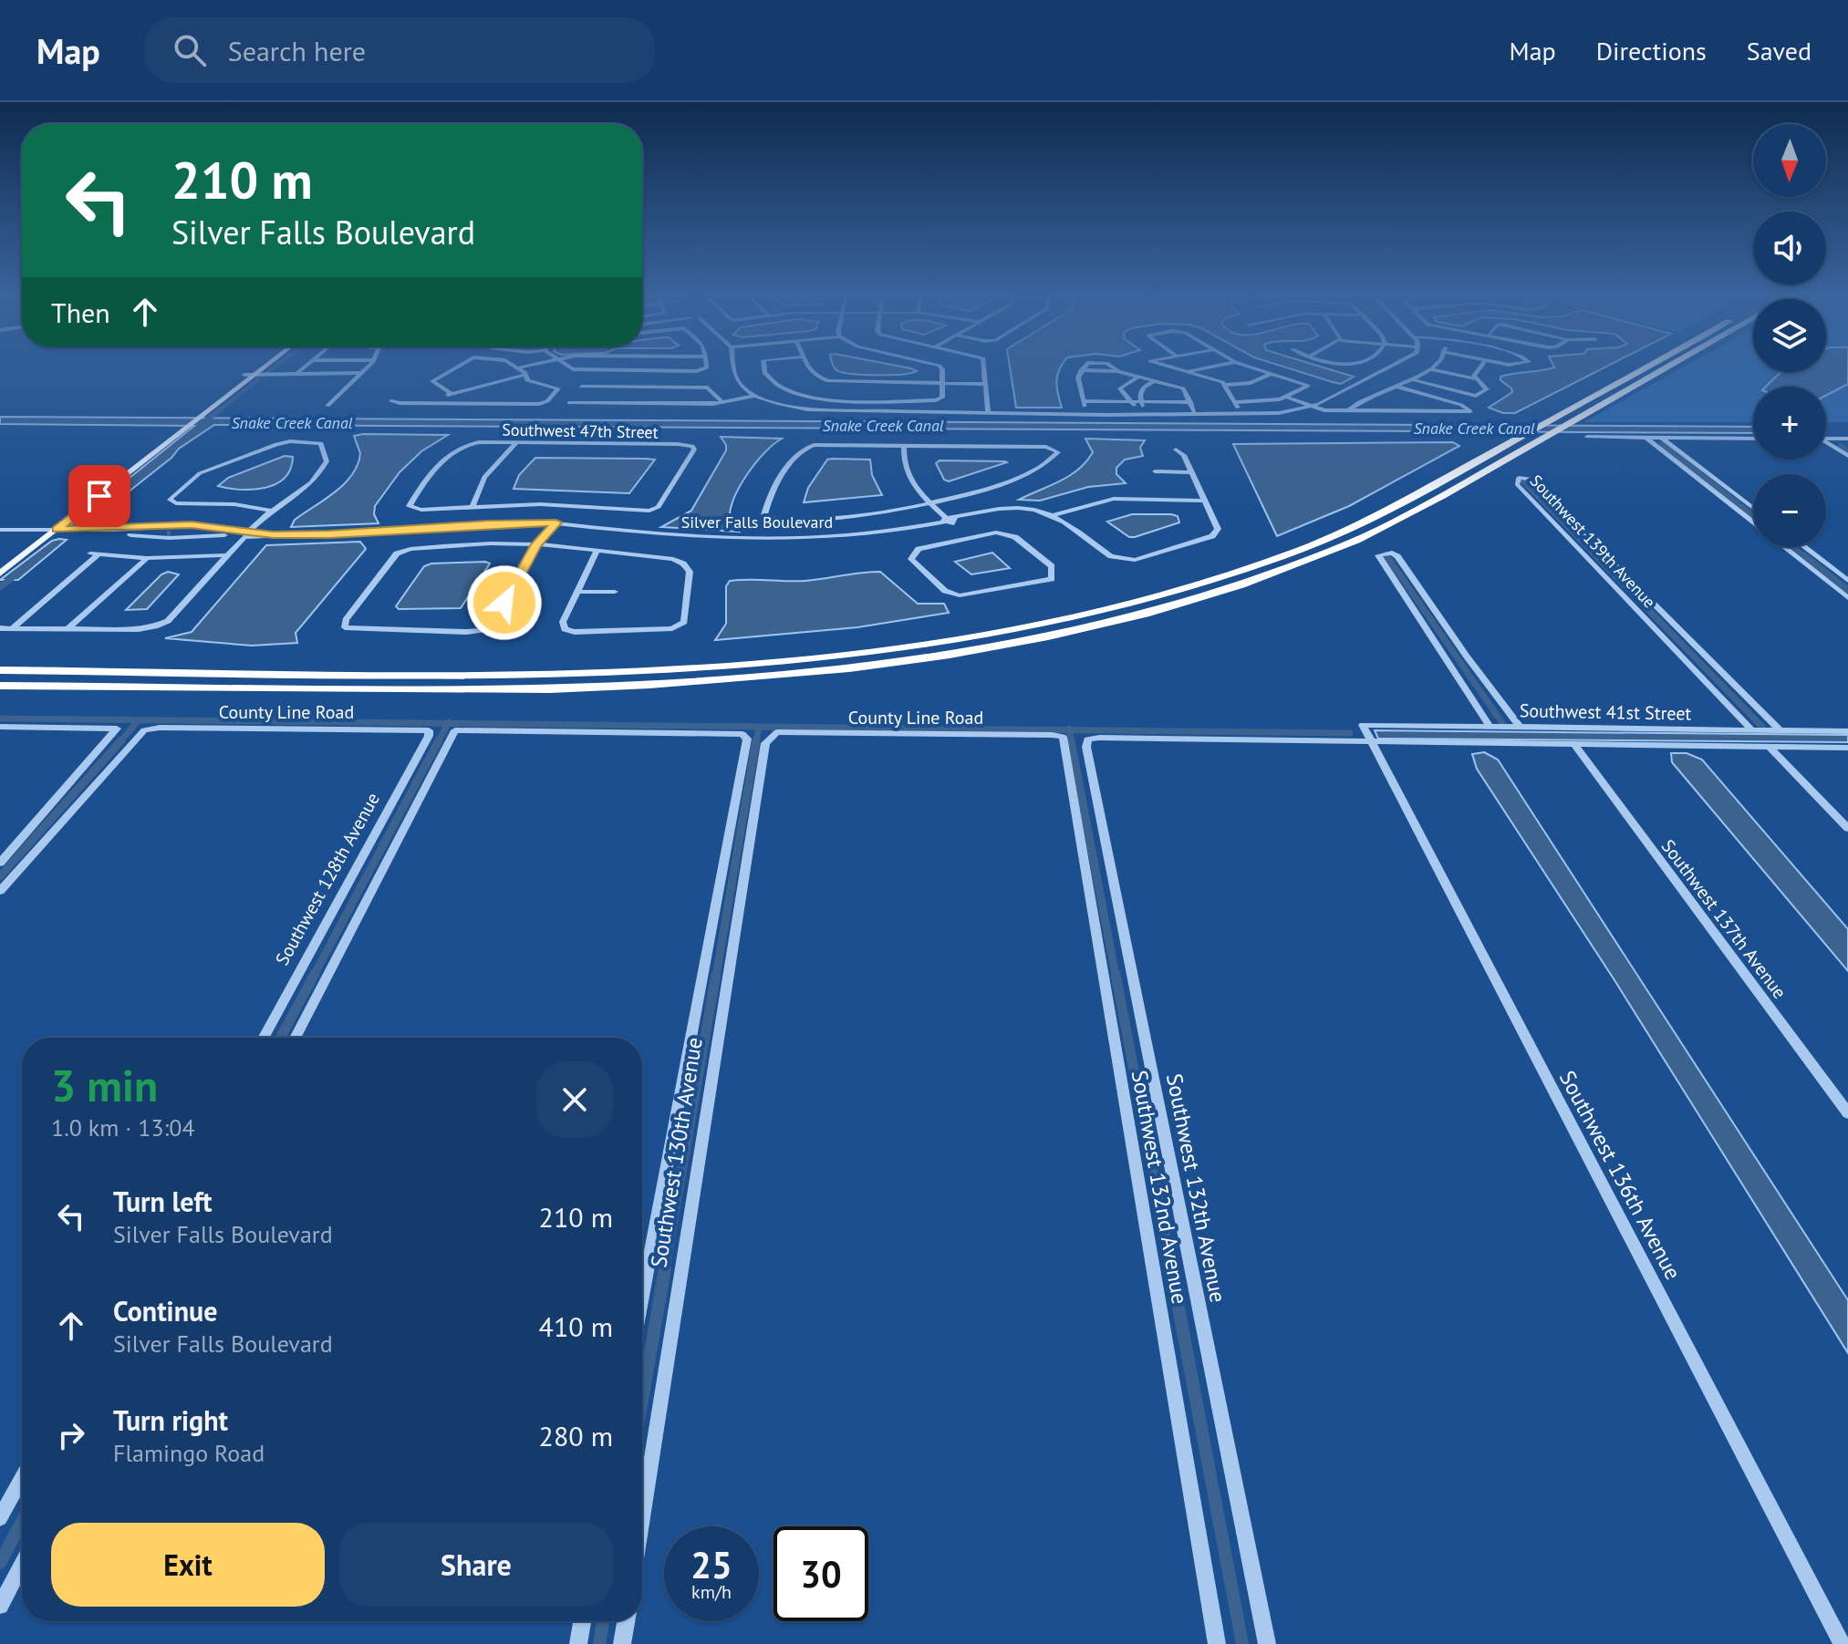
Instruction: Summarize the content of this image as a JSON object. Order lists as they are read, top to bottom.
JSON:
{
  "streets": {
    "street": [
      "Southwest 47th Street",
      "Silver Falls Boulevard",
      "Southwest 139th Avenue",
      "County Line Road",
      "Southwest 41st Street",
      "Southwest 128th Avenue",
      "Southwest 137th Avenue",
      "Southwest 130th Avenue",
      "Southwest 136th Avenue",
      "Southwest 132nd Avenue",
      "Southwest 132th Avenue"
    ]
  },
  "crossings": [
    ["Southwest 139th Avenue", "Southwest 41st Street"],
    ["County Line Road", "Southwest 128th Avenue"],
    ["County Line Road", "Southwest 130th Avenue"],
    ["County Line Road", "Southwest 132nd Avenue"],
    ["Southwest 41st Street", "Southwest 136th Avenue"],
    ["Southwest 136th Avenue", "Southwest 132th Avenue"]
  ],
  "water": ["Snake Creek Canal"],
  "north": "bottom",
  "page": {
    "header": "Map",
    "search": "Search here",
    "nav": ["Map", "Directions", "Saved"],
    "map_buttons": ["+", "−"],
    "turn": ["210 m", "Silver Falls Boulevard"],
    "then": "Then",
    "heading": ["3 min", "1.0 km · 13:04"],
    "list": [
      {
        "name": "Turn left",
        "note": "Silver Falls Boulevard",
        "value": "210 m"
      },
      {
        "name": "Continue",
        "note": "Silver Falls Boulevard",
        "value": "410 m"
      },
      {
        "name": "Turn right",
        "note": "Flamingo Road",
        "value": "280 m"
      }
    ],
    "buttons": ["Exit", "Share"],
    "speed": "25 km/h",
    "limit": "30"
  }
}
